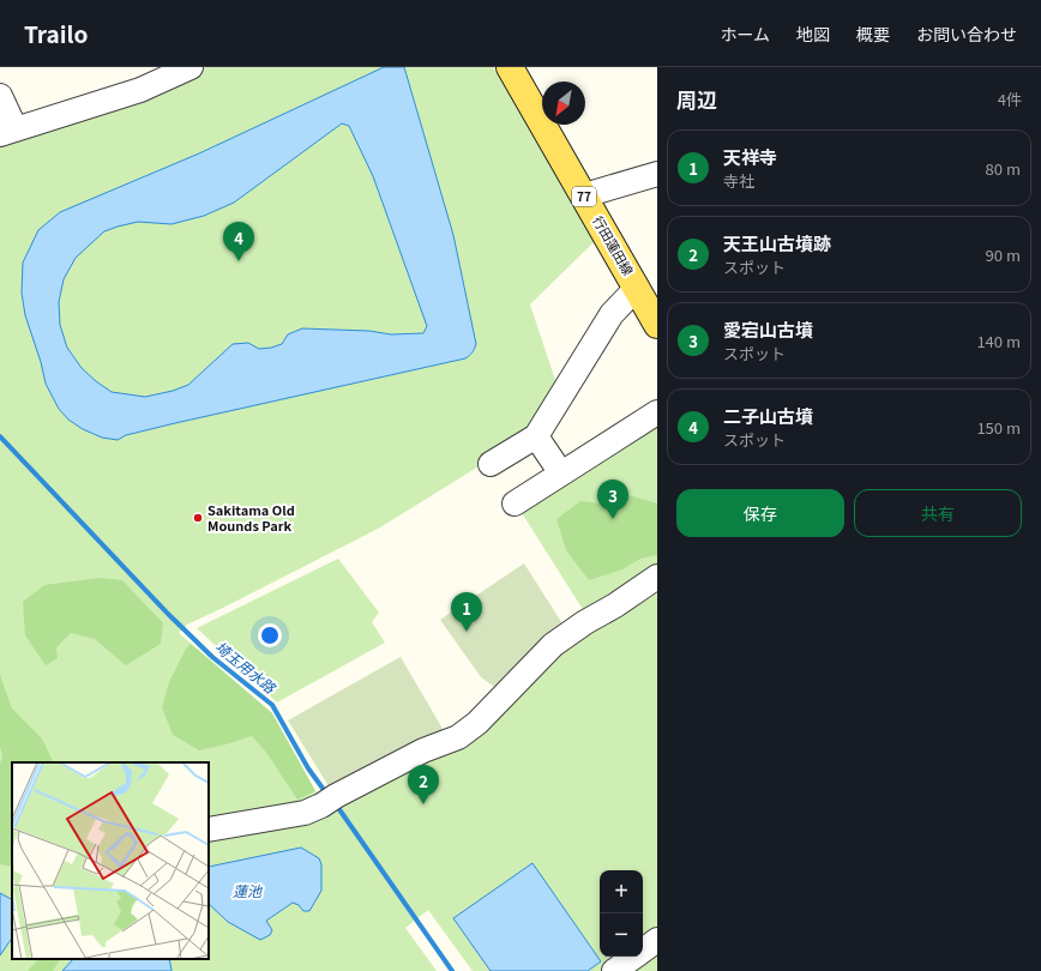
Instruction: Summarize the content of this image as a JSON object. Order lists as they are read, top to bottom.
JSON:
{
  "streets": {
    "main road": ["77", "行田蓮田線"]
  },
  "water": ["埼玉用水路", "蓮池"],
  "places": ["Sakitama Old Mounds Park"],
  "north": "bottom left",
  "page": {
    "header": "Trailo",
    "nav": [
      "ホーム",
      "地図",
      "概要",
      "お問い合わせ"
    ],
    "heading": ["周辺", "4件"],
    "list": [
      {
        "mark": "1",
        "name": "天祥寺",
        "note": "寺社",
        "value": "80 m"
      },
      {
        "mark": "2",
        "name": "天王山古墳跡",
        "note": "スポット",
        "value": "90 m"
      },
      {
        "mark": "3",
        "name": "愛宕山古墳",
        "note": "スポット",
        "value": "140 m"
      },
      {
        "mark": "4",
        "name": "二子山古墳",
        "note": "スポット",
        "value": "150 m"
      }
    ],
    "pins": [
      "4",
      "3",
      "1",
      "2"
    ],
    "buttons": ["保存", "共有"],
    "map_buttons": ["+", "−"]
  }
}
